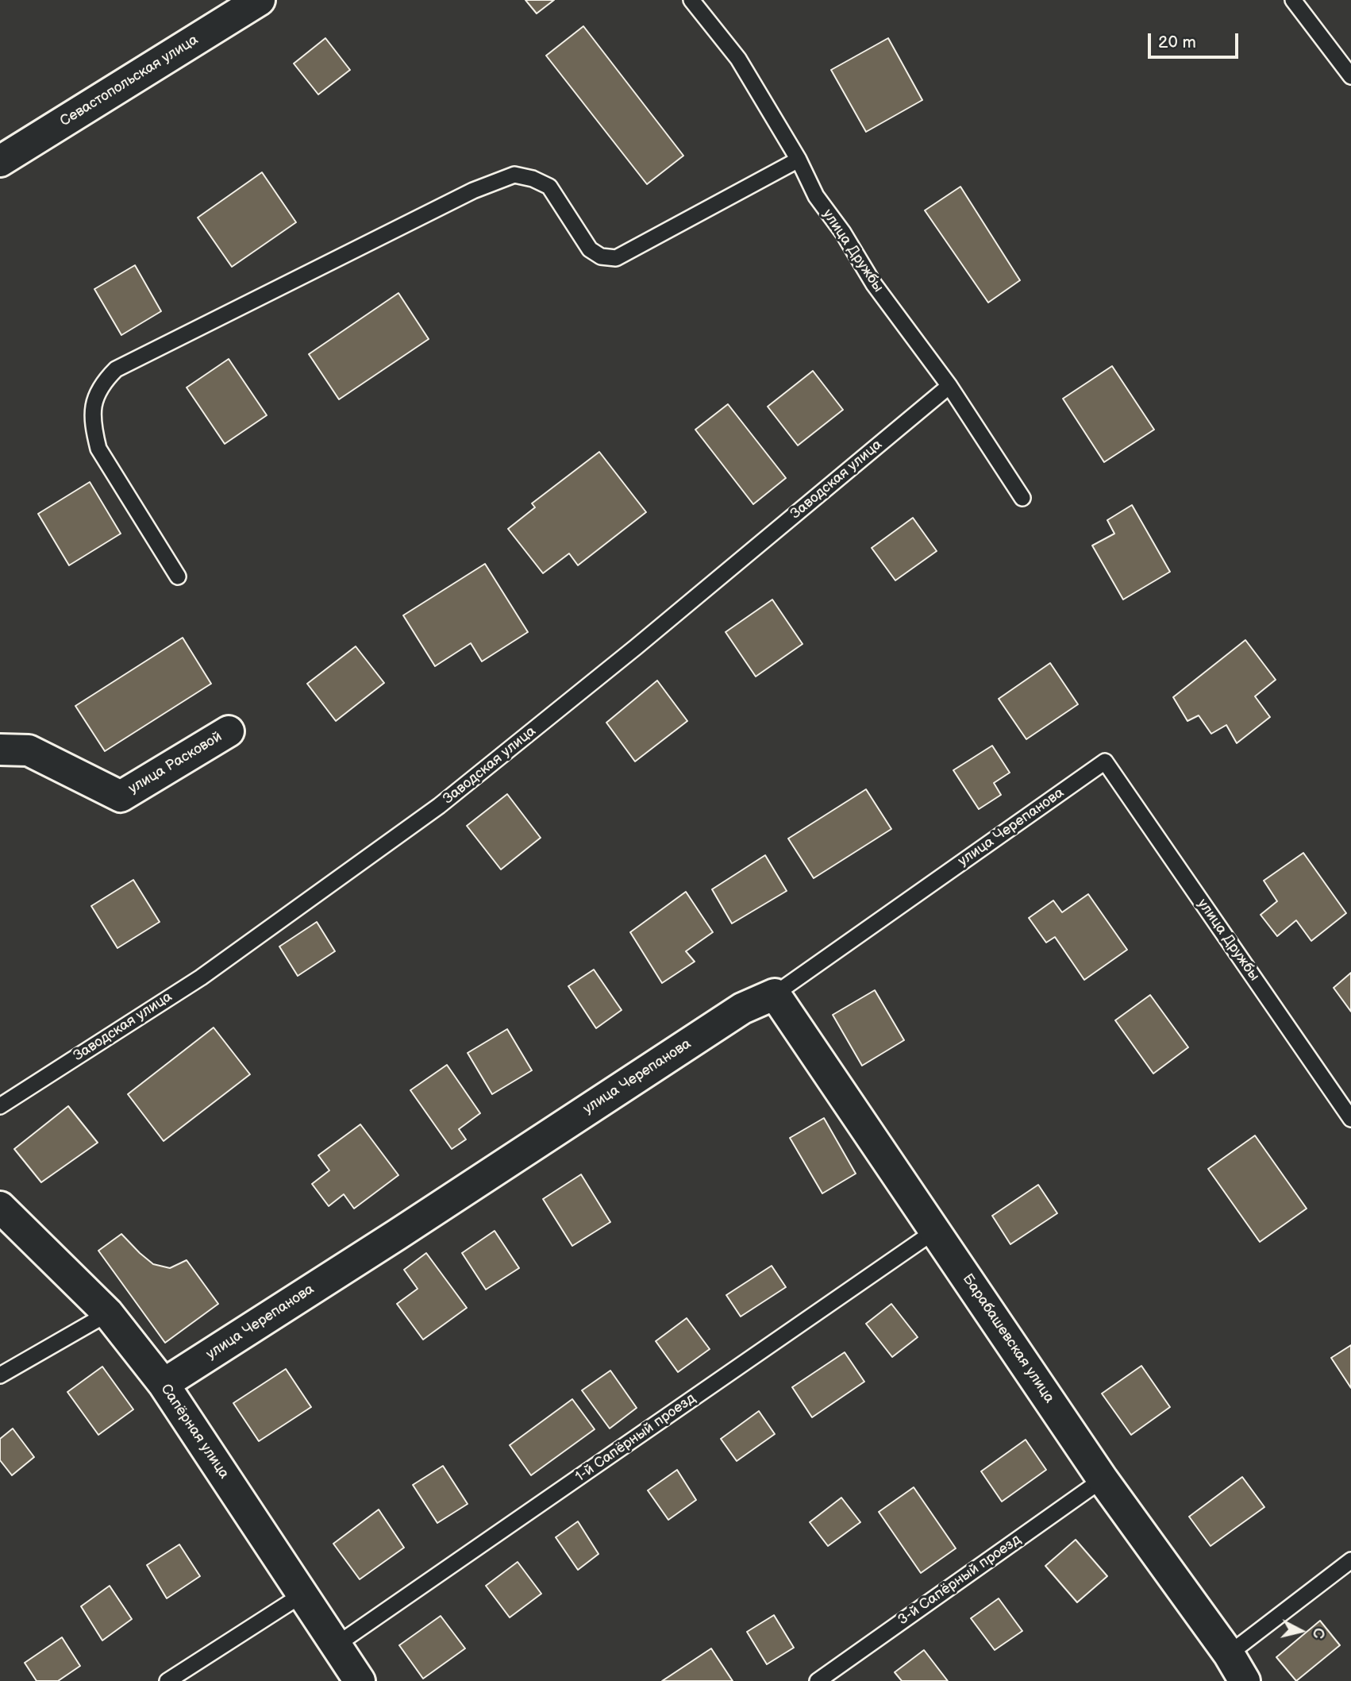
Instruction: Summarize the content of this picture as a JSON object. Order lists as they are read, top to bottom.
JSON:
{
  "streets": {
    "street": [
      "Севастопольская улица",
      "улица Расковой",
      "улица Черепанова",
      "Барабашевская улица",
      "Сапёрная улица"
    ],
    "lane": [
      "улица Дружбы",
      "Заводская улица",
      "1-й Сапёрный проезд",
      "3-й Сапёрный проезд"
    ]
  },
  "crossings": [
    ["улица Дружбы", "Заводская улица"],
    ["улица Дружбы", "улица Черепанова"],
    ["улица Черепанова", "Барабашевская улица"],
    ["улица Черепанова", "Сапёрная улица"],
    ["Барабашевская улица", "1-й Сапёрный проезд"],
    ["Барабашевская улица", "3-й Сапёрный проезд"],
    ["Сапёрная улица", "1-й Сапёрный проезд"]
  ],
  "scale_bar": "20 m",
  "north": "right"
}
